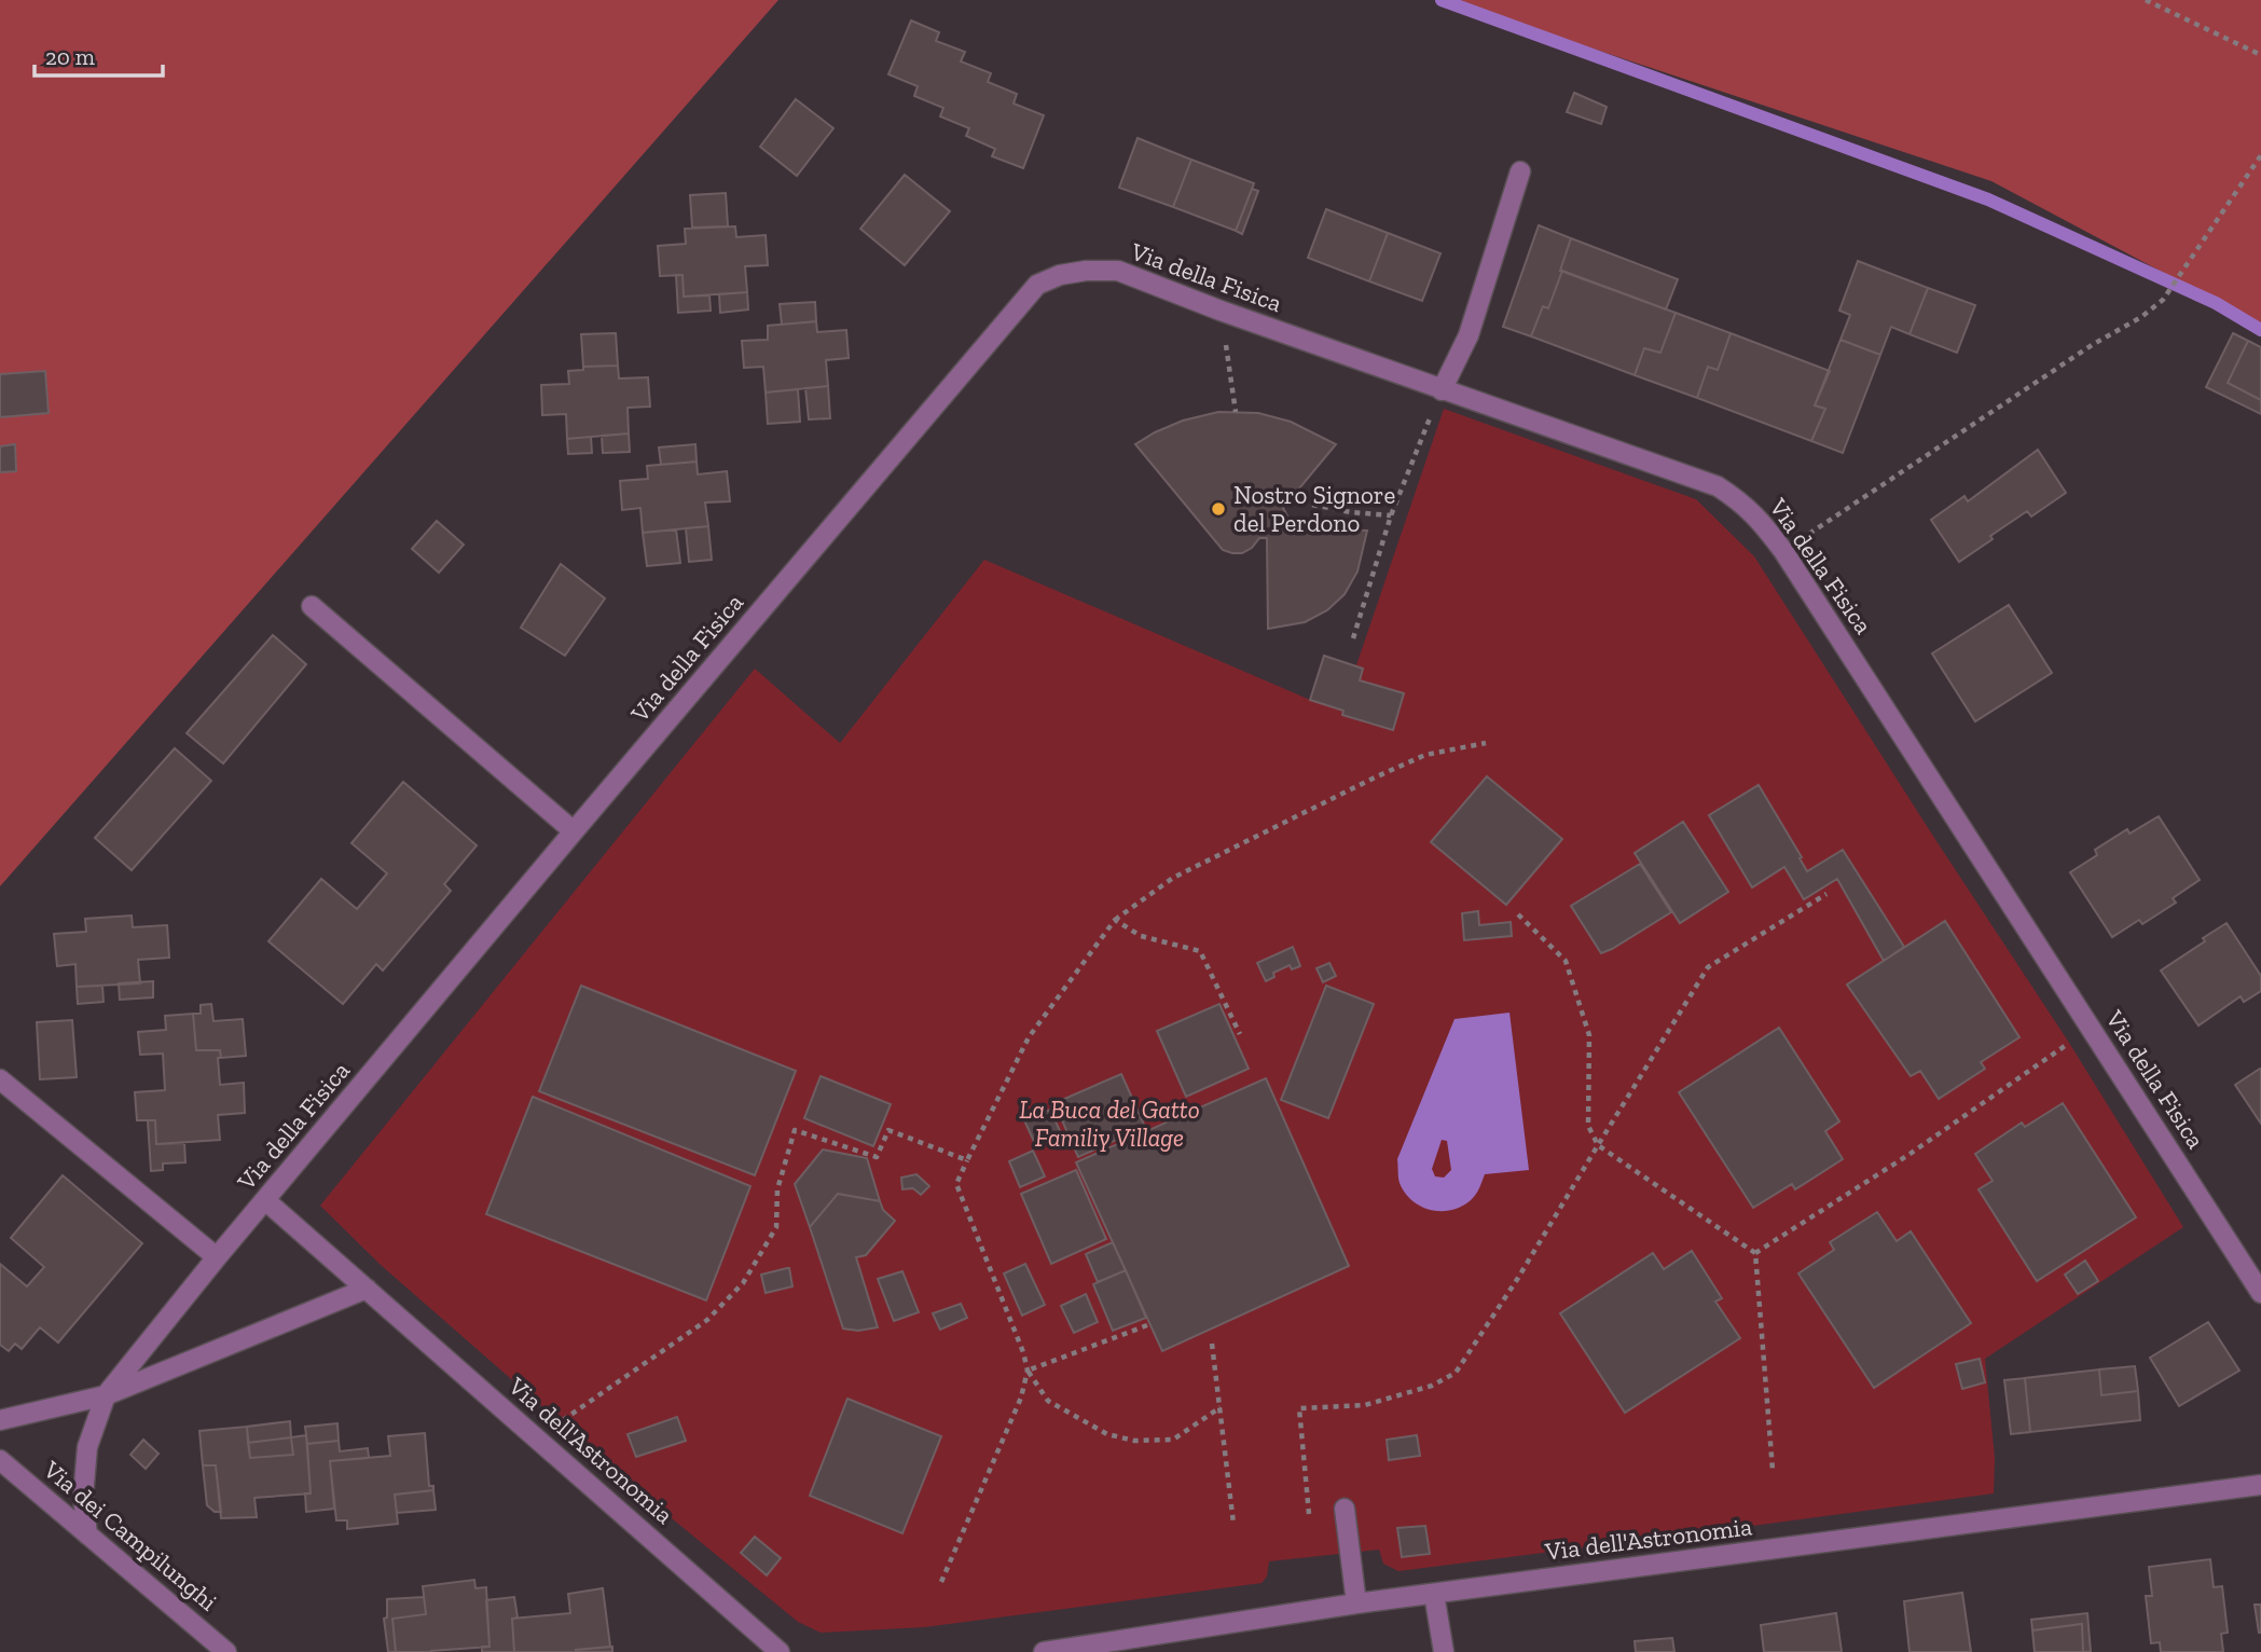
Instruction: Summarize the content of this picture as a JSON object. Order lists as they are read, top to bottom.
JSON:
{
  "streets": {
    "street": ["Via della Fisica", "Via dell'Astronomia", "Via dei Campilunghi"]
  },
  "crossings": [
    ["Via della Fisica", "Via dell'Astronomia"],
    ["Via della Fisica", "Via dei Campilunghi"]
  ],
  "parks": ["La Buca del Gatto Familiy Village"],
  "places": ["Nostro Signore del Perdono"],
  "scale_bar": "20 m"
}
